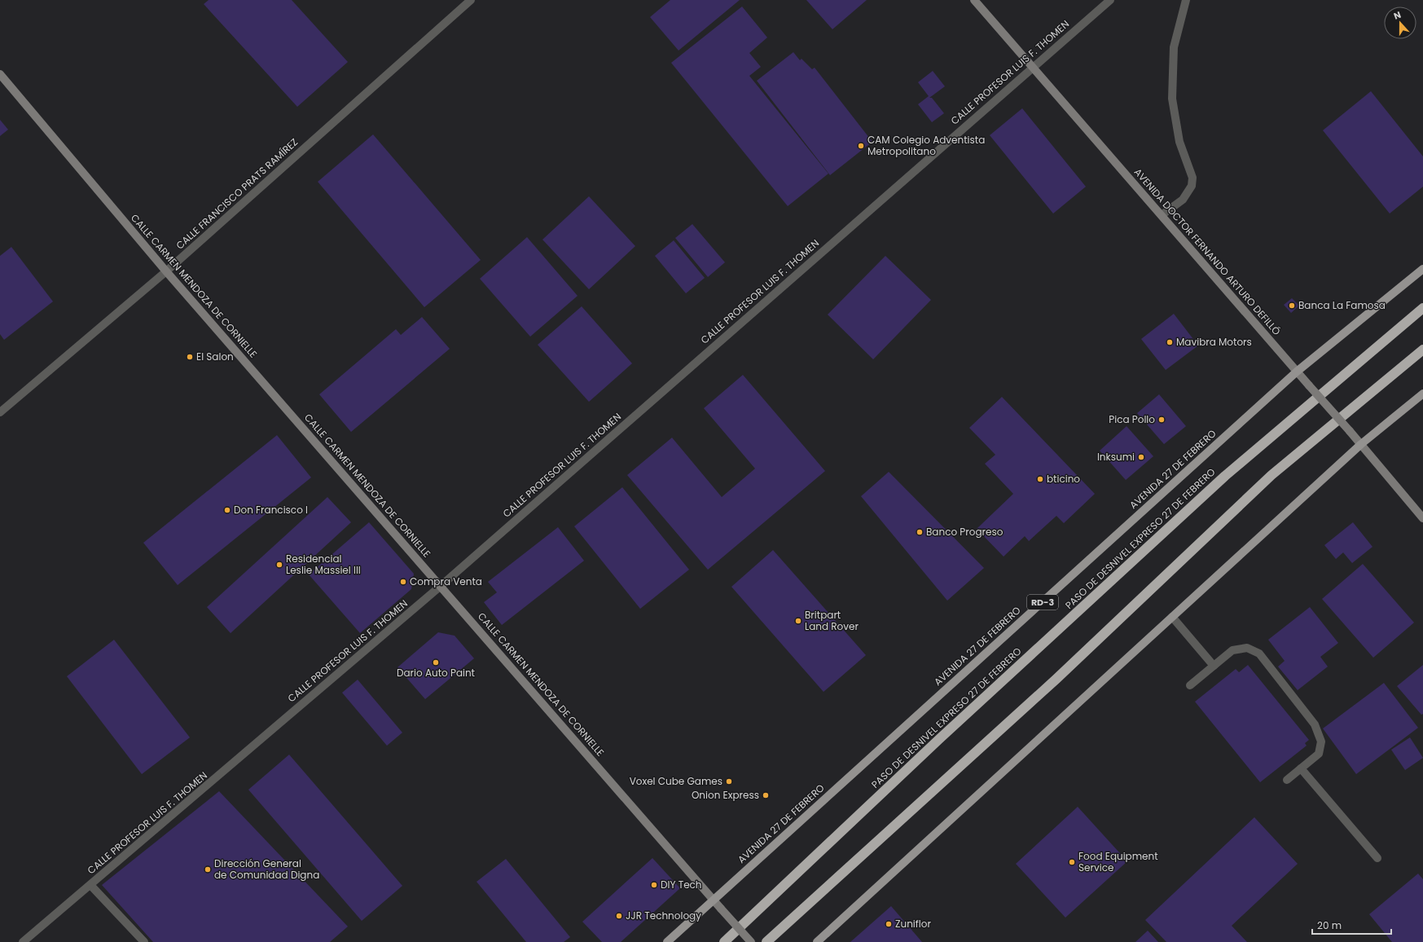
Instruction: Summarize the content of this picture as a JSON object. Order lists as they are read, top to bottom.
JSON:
{
  "streets": {
    "highway": ["PASO DE DESNIVEL EXPRESO 27 DE FEBRERO"],
    "main road": ["AVENIDA 27 DE FEBRERO", "RD-3"],
    "street": [
      "CALLE PROFESOR LUIS F. THOMEN",
      "CALLE FRANCISCO PRATS RAMÍREZ",
      "AVENIDA DOCTOR FERNANDO ARTURO DEFILLÓ",
      "CALLE CARMEN MENDOZA DE CORNIELLE"
    ]
  },
  "crossings": [
    ["CALLE PROFESOR LUIS F. THOMEN", "AVENIDA DOCTOR FERNANDO ARTURO DEFILLÓ"],
    ["CALLE PROFESOR LUIS F. THOMEN", "CALLE CARMEN MENDOZA DE CORNIELLE"],
    ["CALLE FRANCISCO PRATS RAMÍREZ", "CALLE CARMEN MENDOZA DE CORNIELLE"],
    ["AVENIDA DOCTOR FERNANDO ARTURO DEFILLÓ", "AVENIDA 27 DE FEBRERO"],
    ["CALLE CARMEN MENDOZA DE CORNIELLE", "AVENIDA 27 DE FEBRERO"]
  ],
  "places": [
    "CAM Colegio Adventista Metropolitano",
    "Banca La Famosa",
    "Mavibra Motors",
    "El Salon",
    "Pica Pollo",
    "Inksumi",
    "bticino",
    "Don Francisco I",
    "Banco Progreso",
    "Residencial Leslie Massiel III",
    "Compra Venta",
    "Britpart Land Rover",
    "Dario Auto Paint",
    "Voxel Cube Games",
    "Onion Express",
    "Food Equipment Service",
    "Dirección General de Comunidad Digna",
    "DIY Tech",
    "JJR Technology",
    "Zuniflor"
  ],
  "scale_bar": "20 m",
  "north": "top"
}
